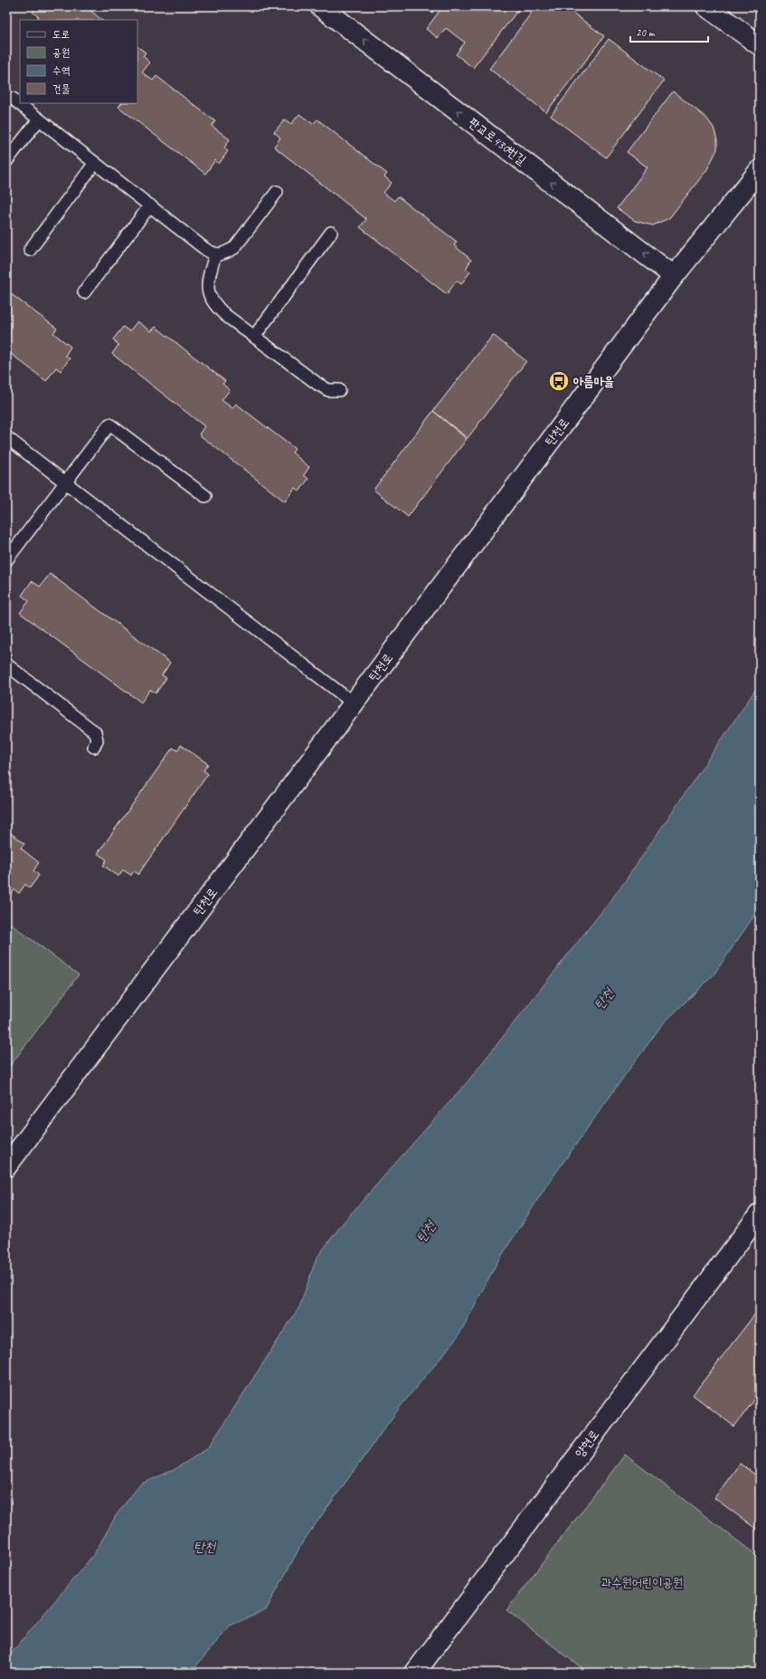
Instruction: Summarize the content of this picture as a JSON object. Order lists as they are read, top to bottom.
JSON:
{
  "streets": {
    "main road": ["판교로430번길", "탄천로", "양현로"]
  },
  "crossings": [
    ["판교로430번길", "탄천로"]
  ],
  "one_way": ["판교로430번길"],
  "water": ["탄천"],
  "parks": ["과수원어린이공원"],
  "places": {
    "bus stop": ["아름마을"]
  },
  "legend": [
    "도로",
    "공원",
    "수역",
    "건물"
  ],
  "scale_bar": "20 m"
}
